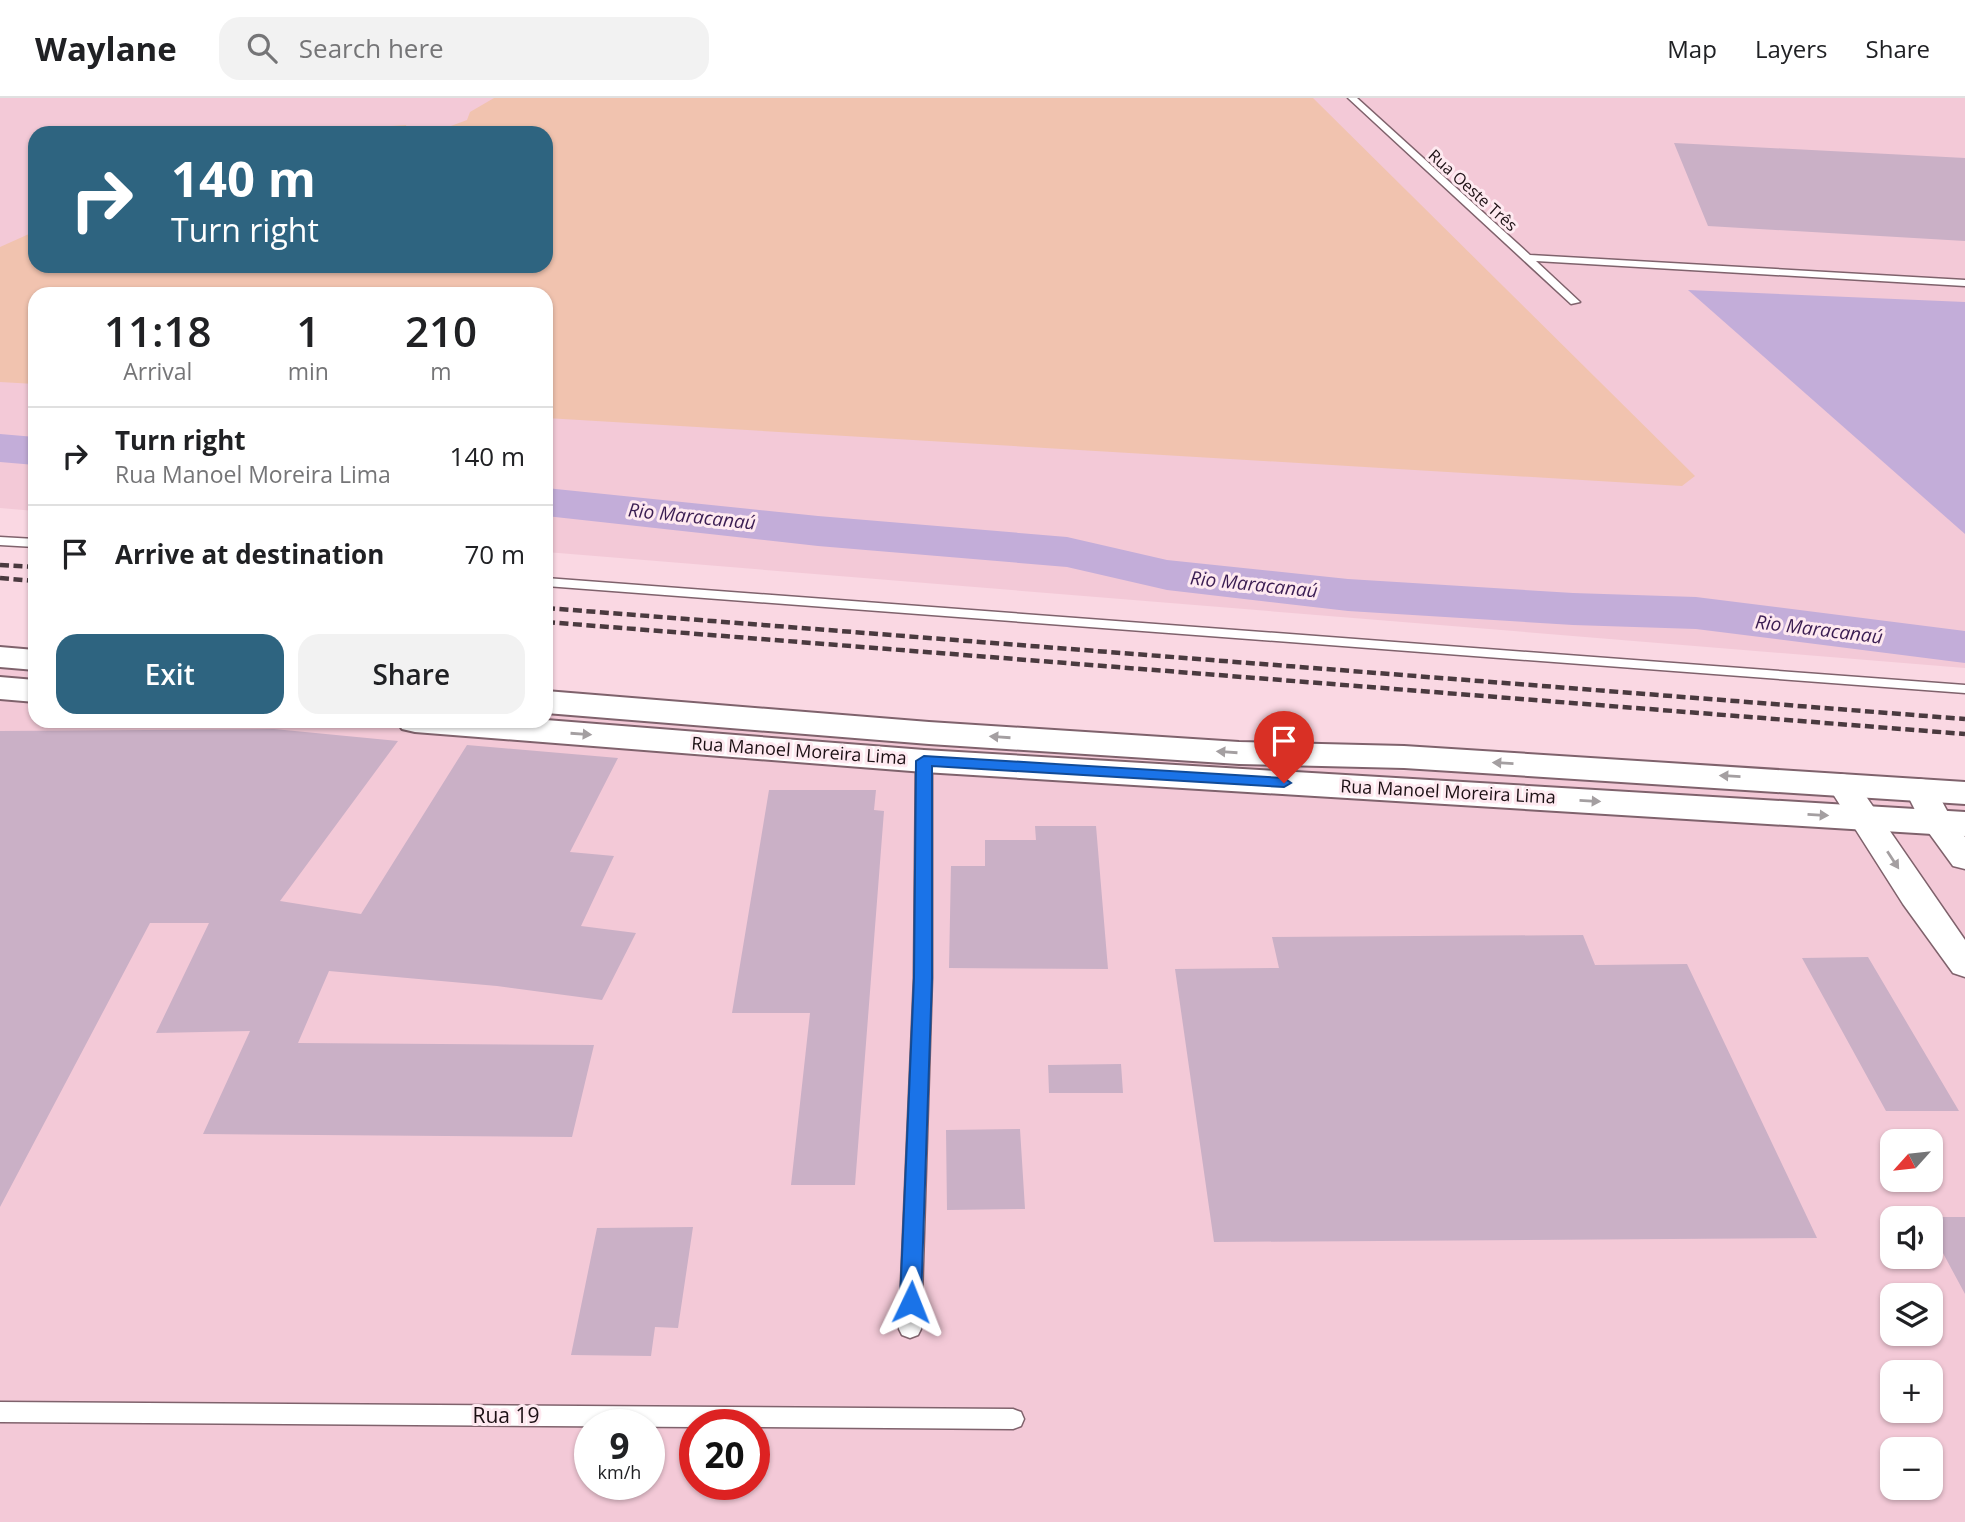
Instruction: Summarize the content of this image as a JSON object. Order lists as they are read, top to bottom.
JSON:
{
  "streets": {
    "street": ["Rua Manoel Moreira Lima"],
    "lane": ["Rua Oeste Três", "Rua 19"]
  },
  "water": ["Rio Maracanaú"],
  "north": "bottom left",
  "page": {
    "header": "Waylane",
    "search": "Search here",
    "nav": ["Map", "Layers", "Share"],
    "turn": ["140 m", "Turn right"],
    "eta": [
      "11:18",
      "Arrival",
      "1",
      "min",
      "210",
      "m"
    ],
    "list": [
      {
        "name": "Turn right",
        "note": "Rua Manoel Moreira Lima",
        "value": "140 m"
      },
      {
        "name": "Arrive at destination",
        "value": "70 m"
      }
    ],
    "buttons": ["Exit", "Share"],
    "map_buttons": ["+", "−"],
    "speed": "9 km/h",
    "limit": "20"
  }
}
